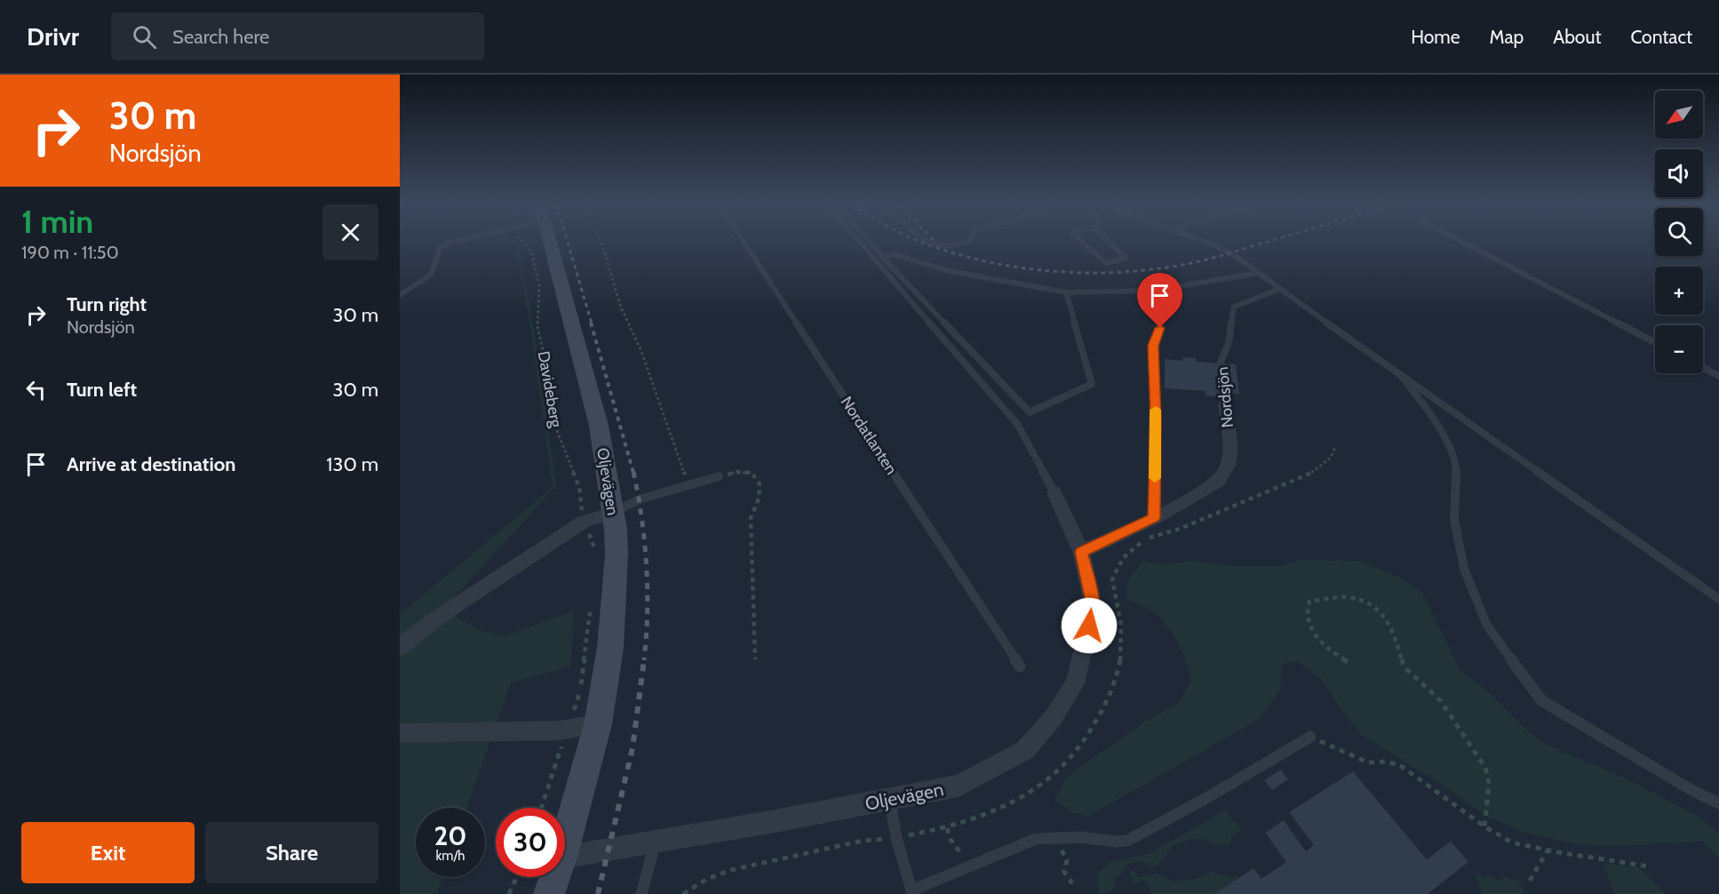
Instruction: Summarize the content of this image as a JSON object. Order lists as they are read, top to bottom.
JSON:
{
  "streets": {
    "street": ["Nordsjön", "Oljevägen"],
    "lane": ["Nordatlanten"],
    "path": ["Davideberg"]
  },
  "crossings": [
    ["Nordsjön", "Oljevägen"]
  ],
  "north": "bottom left",
  "page": {
    "header": "Drivr",
    "search": "Search here",
    "nav": [
      "Home",
      "Map",
      "About",
      "Contact"
    ],
    "turn": ["30 m", "Nordsjön"],
    "map_buttons": ["+", "−"],
    "heading": ["1 min", "190 m · 11:50"],
    "list": [
      {
        "name": "Turn right",
        "note": "Nordsjön",
        "value": "30 m"
      },
      {
        "name": "Turn left",
        "value": "30 m"
      },
      {
        "name": "Arrive at destination",
        "value": "130 m"
      }
    ],
    "speed": "20 km/h",
    "limit": "30",
    "buttons": ["Exit", "Share"]
  }
}
